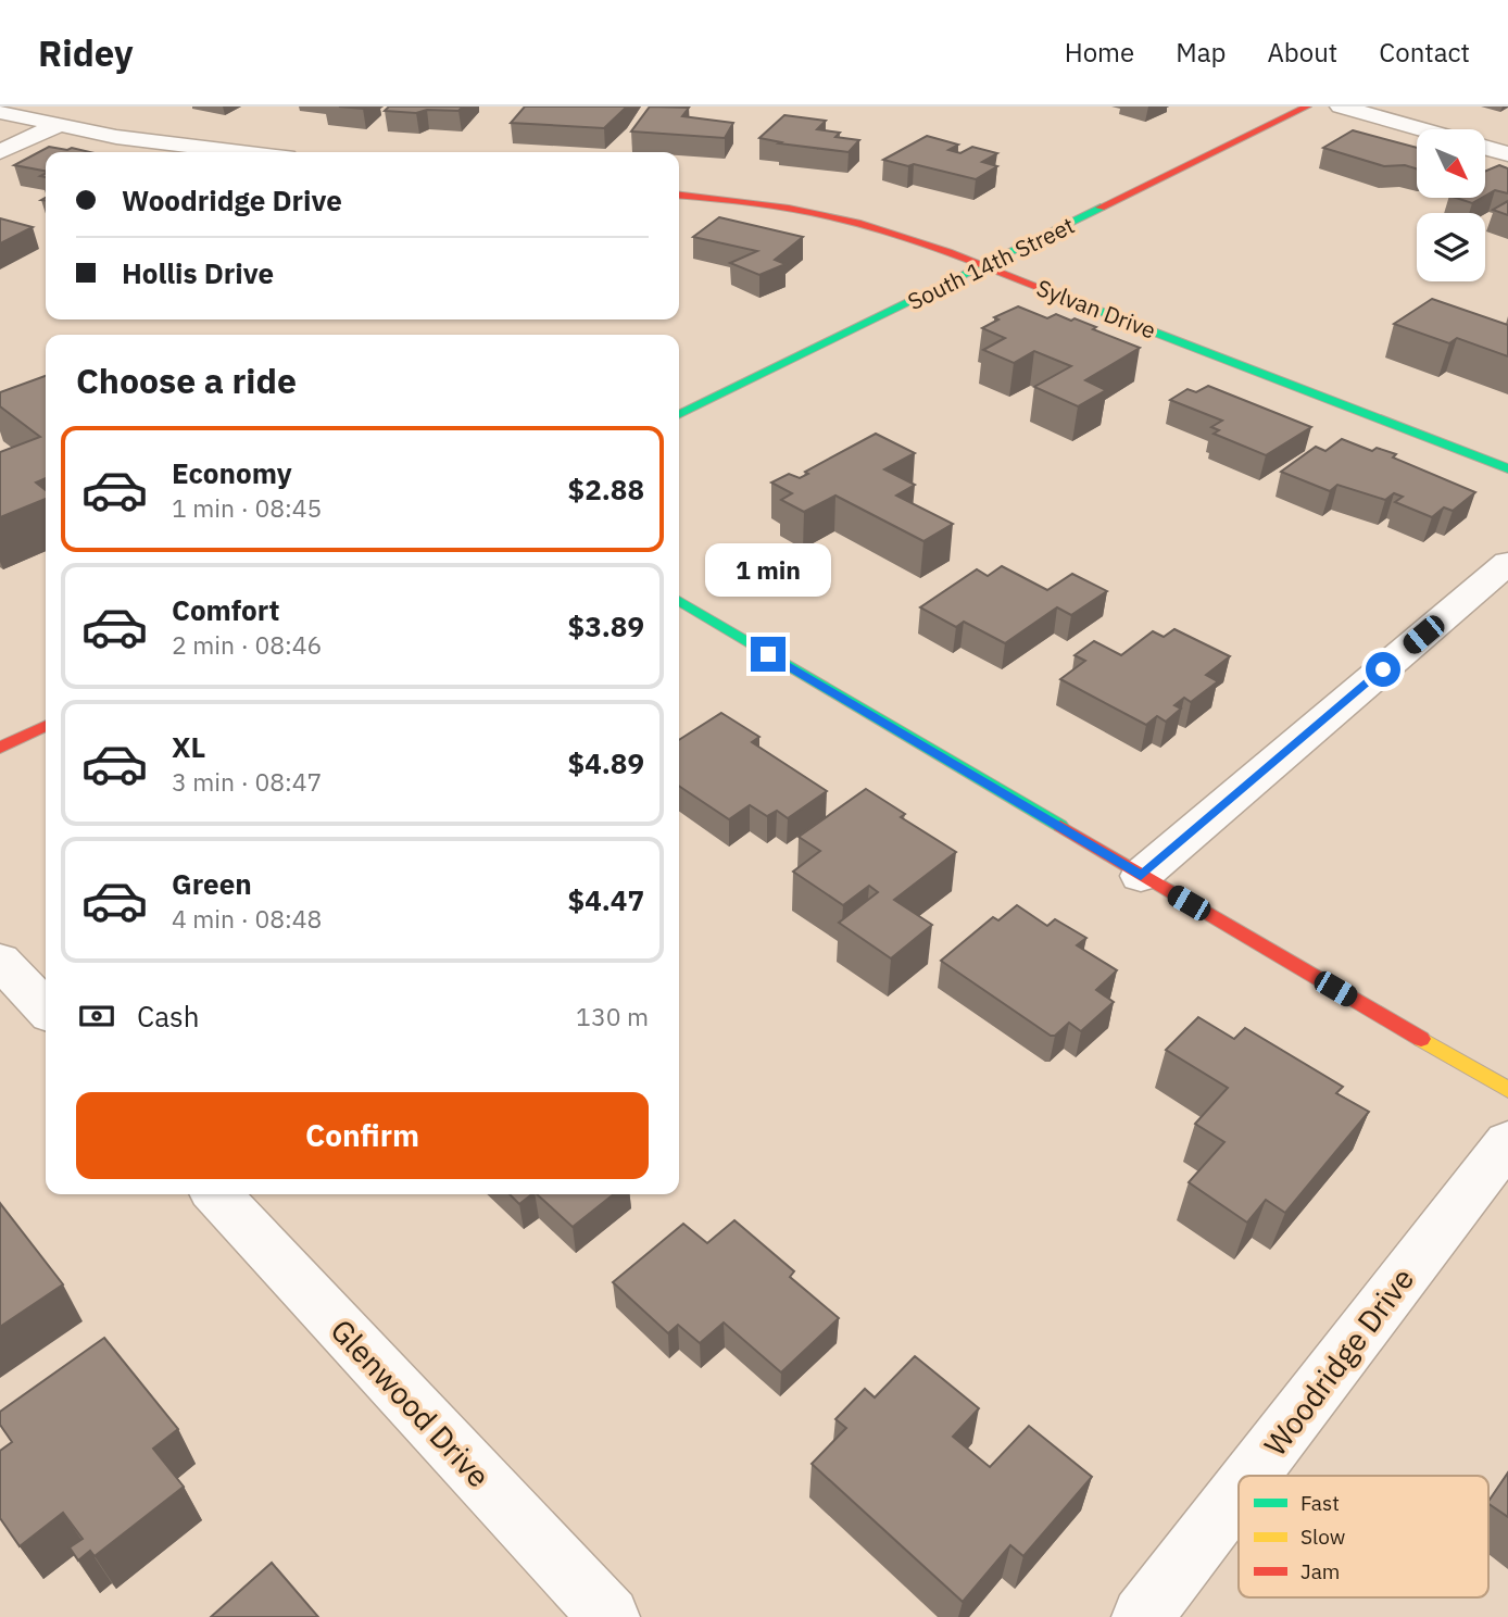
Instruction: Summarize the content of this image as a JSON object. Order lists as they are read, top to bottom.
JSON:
{
  "streets": {
    "street": [
      "South 14th Street",
      "Sylvan Drive",
      "Woodridge Drive",
      "Glenwood Drive"
    ]
  },
  "crossings": [
    ["South 14th Street", "Sylvan Drive"]
  ],
  "legend": ["Fast", "Slow", "Jam"],
  "north": "bottom right",
  "page": {
    "header": "Ridey",
    "nav": [
      "Home",
      "Map",
      "About",
      "Contact"
    ],
    "banner": ["Woodridge Drive", "Hollis Drive"],
    "heading": "Choose a ride",
    "list": [
      {
        "name": "Economy",
        "note": "1 min · 08:45",
        "value": "$2.88"
      },
      {
        "name": "Comfort",
        "note": "2 min · 08:46",
        "value": "$3.89"
      },
      {
        "name": "XL",
        "note": "3 min · 08:47",
        "value": "$4.89"
      },
      {
        "name": "Green",
        "note": "4 min · 08:48",
        "value": "$4.47"
      }
    ],
    "bubble": "1 min",
    "pay": ["Cash", "130 m"],
    "buttons": "Confirm"
  }
}
